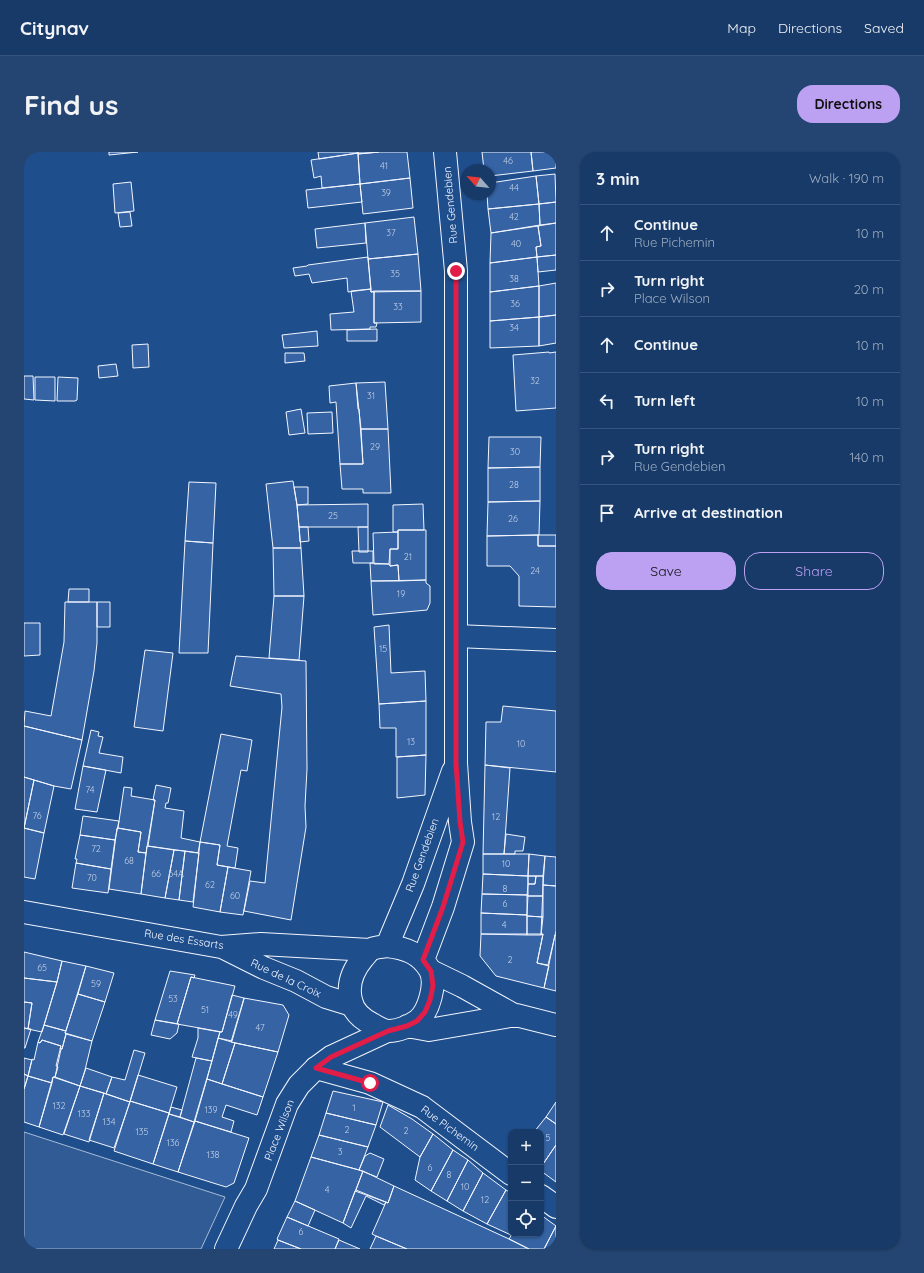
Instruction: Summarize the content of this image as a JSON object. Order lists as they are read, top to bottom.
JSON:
{
  "streets": {
    "main road": [
      "Rue Gendebien",
      "Rue des Essarts",
      "Rue de la Croix",
      "Rue Pichemin",
      "Place Wilson"
    ]
  },
  "crossings": [
    ["Rue Gendebien", "Rue des Essarts"],
    ["Rue Gendebien", "Rue de la Croix"],
    ["Rue Gendebien", "Place Wilson"],
    ["Rue des Essarts", "Rue de la Croix"],
    ["Rue des Essarts", "Place Wilson"],
    ["Rue de la Croix", "Place Wilson"],
    ["Rue Pichemin", "Place Wilson"]
  ],
  "house_numbers": [
    "46",
    "41",
    "44",
    "39",
    "42",
    "37",
    "40",
    "35",
    "38",
    "36",
    "33",
    "34",
    "32",
    "31",
    "29",
    "30",
    "28",
    "25",
    "26",
    "21",
    "24",
    "19",
    "15",
    "13",
    "10",
    "74",
    "76",
    "12",
    "72",
    "68",
    "10",
    "66",
    "64A",
    "70",
    "62",
    "8",
    "60",
    "6",
    "4",
    "2",
    "65",
    "59",
    "53",
    "51",
    "49",
    "47",
    "132",
    "1",
    "139",
    "133",
    "134",
    "2",
    "2",
    "135",
    "5",
    "136",
    "3",
    "138",
    "6",
    "8",
    "10",
    "4",
    "12",
    "6"
  ],
  "north": "top left",
  "page": {
    "header": "Citynav",
    "nav": ["Map", "Directions", "Saved"],
    "buttons": [
      "Directions",
      ["Save", "Share"]
    ],
    "title": "Find us",
    "heading": ["3 min", "Walk · 190 m"],
    "list": [
      ["Continue", "Rue Pichemin", "10 m"],
      ["Turn right", "Place Wilson", "20 m"],
      ["Continue", "10 m"],
      ["Turn left", "10 m"],
      ["Turn right", "Rue Gendebien", "140 m"],
      "Arrive at destination"
    ],
    "map_buttons": ["+", "−"]
  }
}
